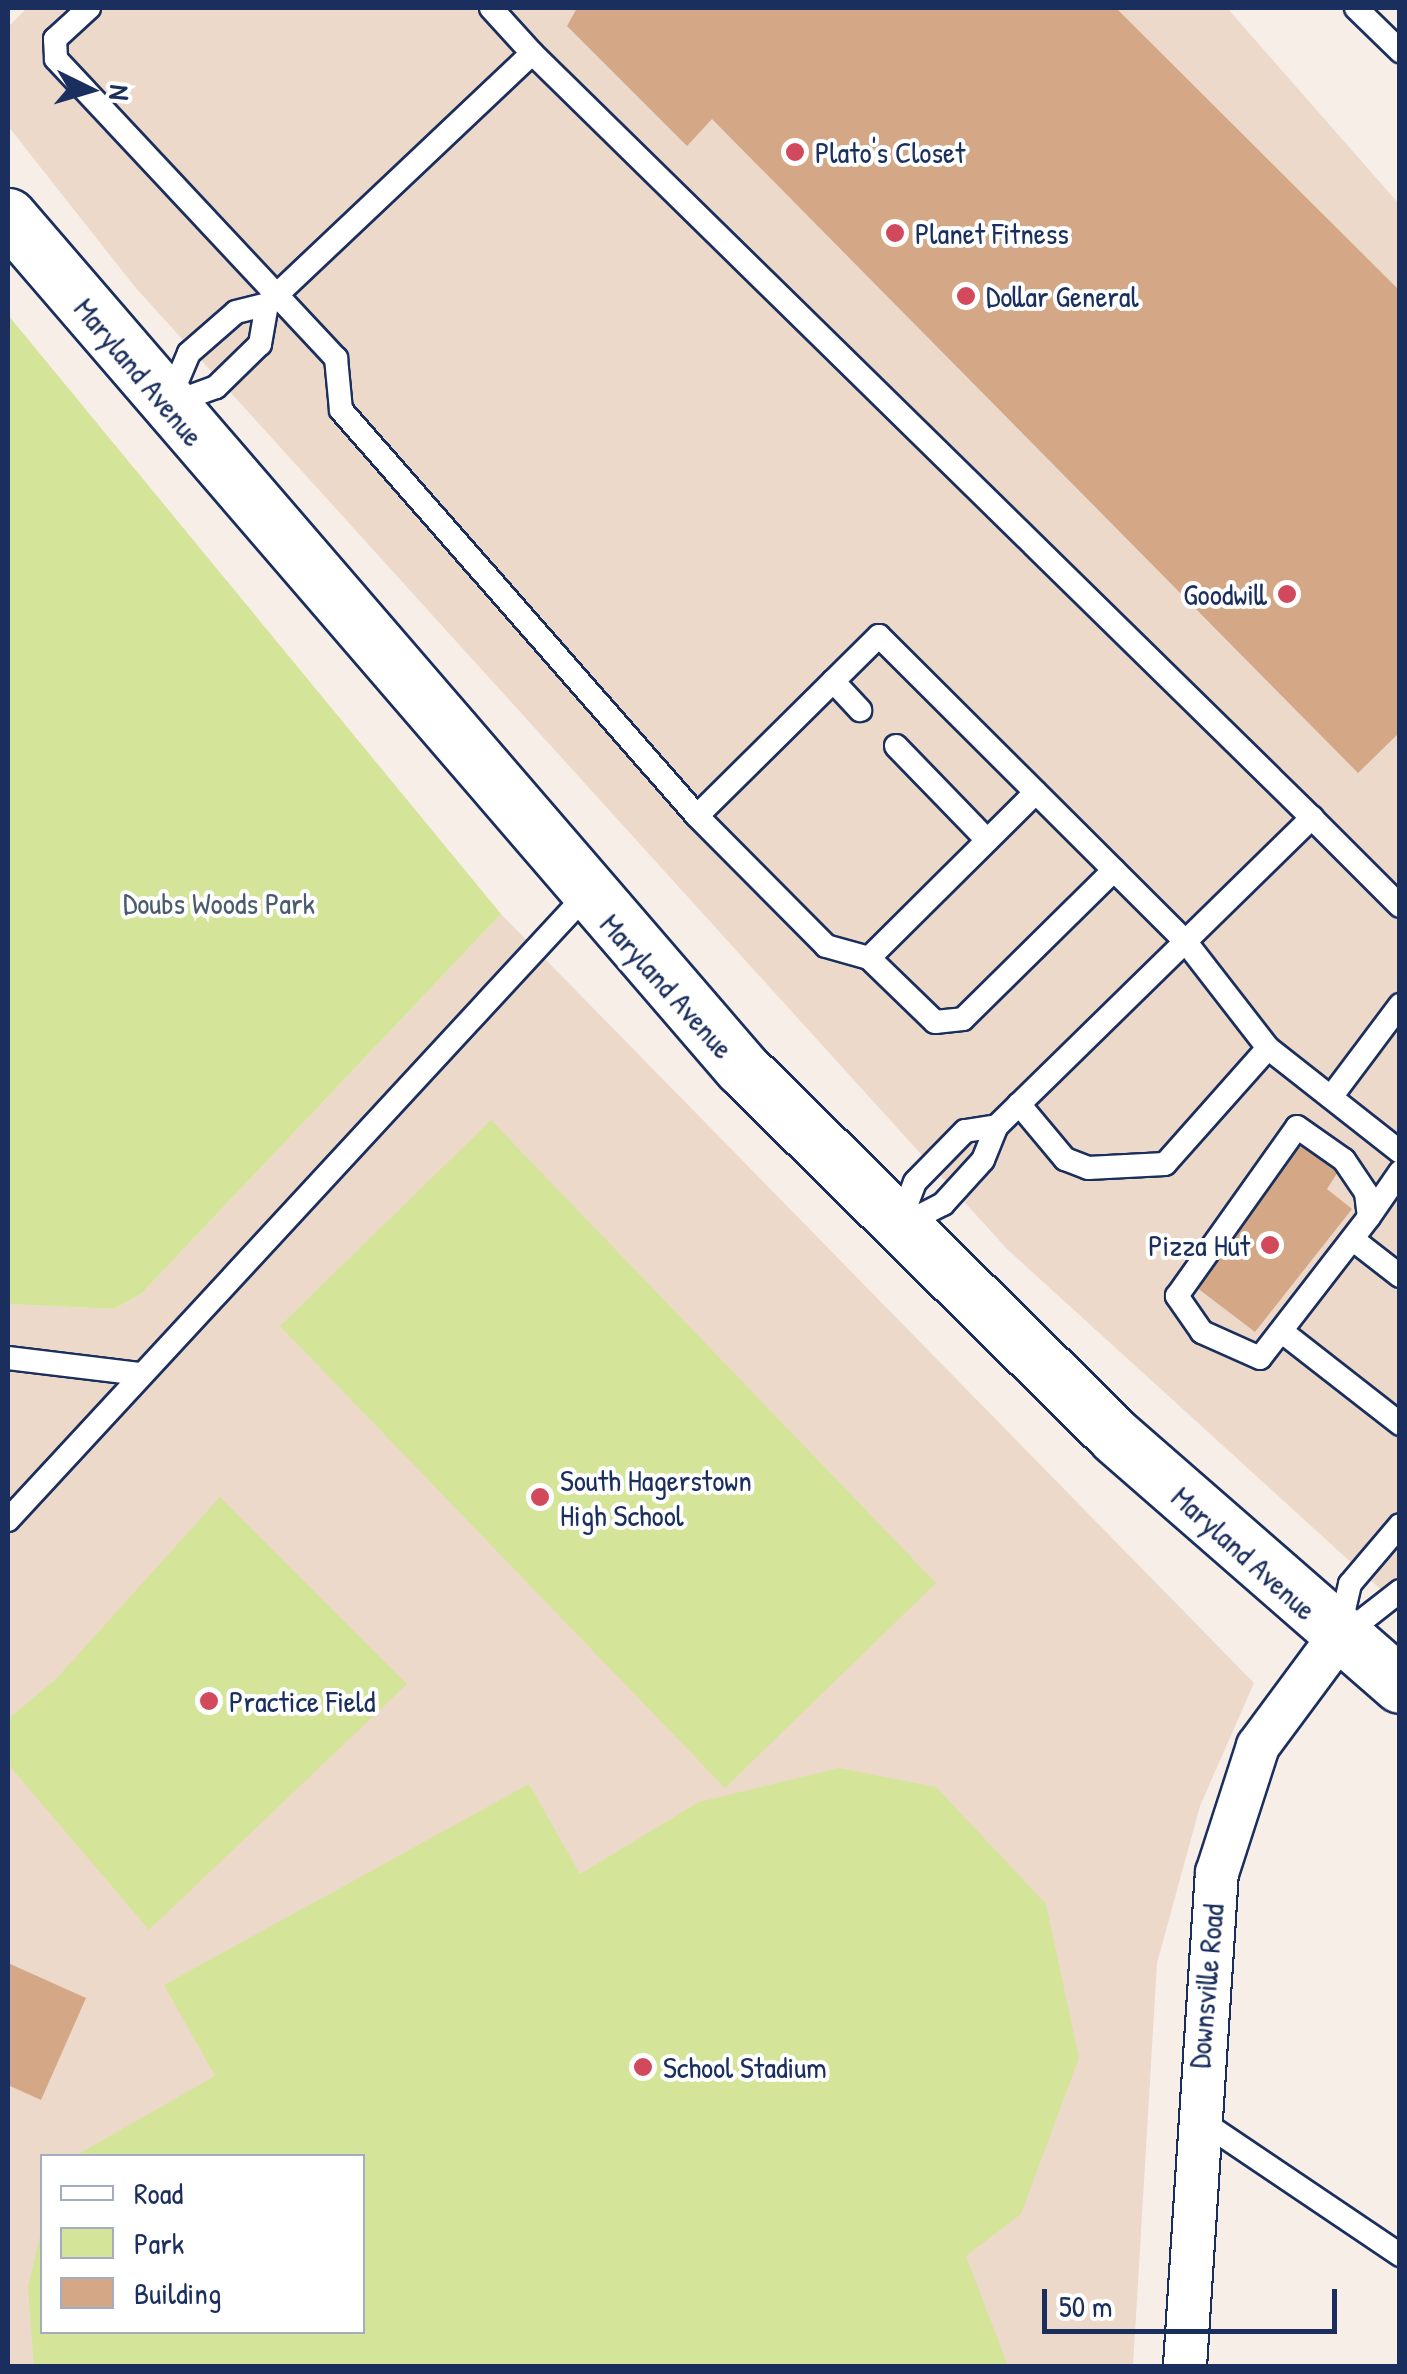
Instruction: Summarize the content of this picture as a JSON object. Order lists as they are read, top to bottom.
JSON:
{
  "streets": {
    "main road": ["Maryland Avenue"],
    "street": ["Downsville Road"]
  },
  "crossings": [
    ["Maryland Avenue", "Downsville Road"]
  ],
  "parks": ["Doubs Woods Park"],
  "places": [
    "Plato's Closet",
    "Planet Fitness",
    "Dollar General",
    "Goodwill",
    "Pizza Hut",
    "South Hagerstown High School",
    "Practice Field",
    "School Stadium"
  ],
  "legend": ["Road", "Park", "Building"],
  "scale_bar": "50 m",
  "north": "right"
}
